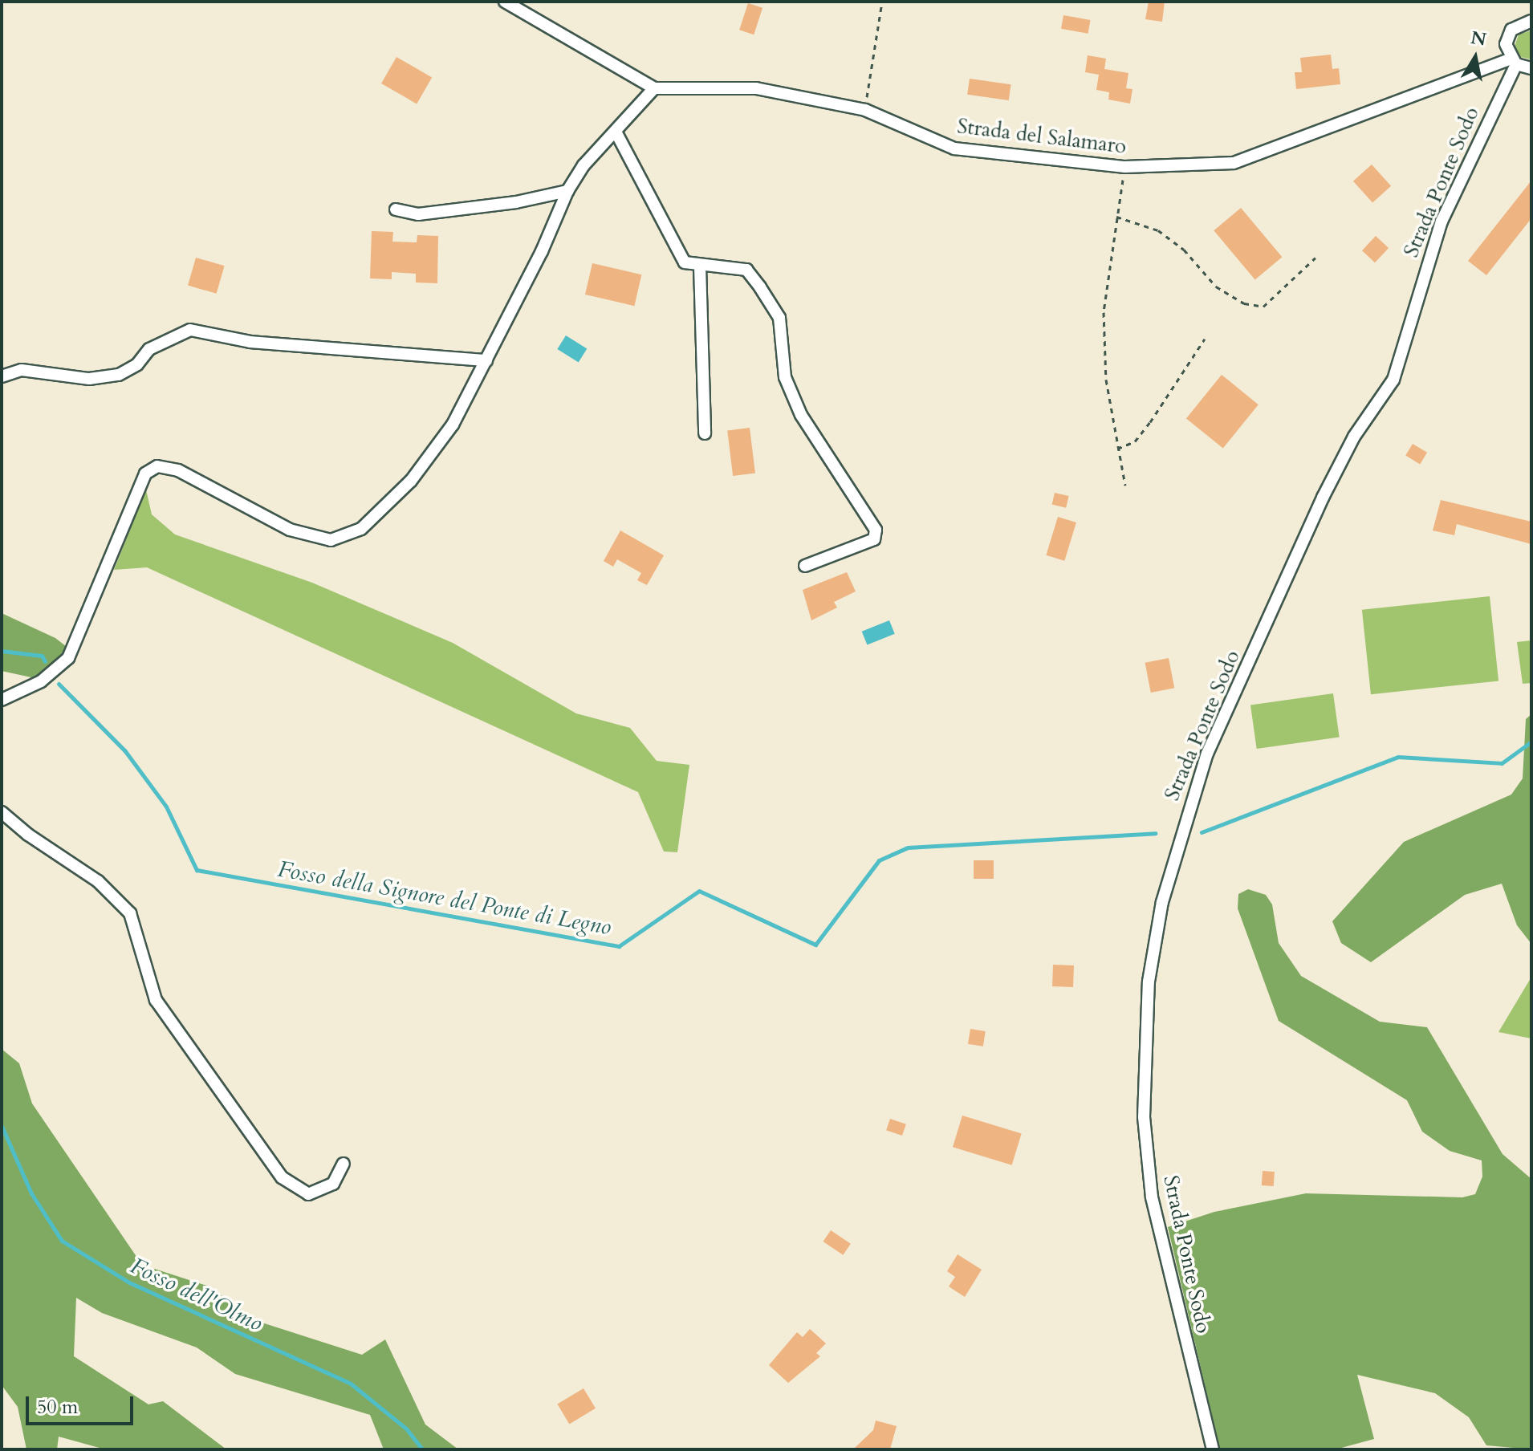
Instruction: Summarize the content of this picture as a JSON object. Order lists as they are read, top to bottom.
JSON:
{
  "streets": {
    "street": ["Strada del Salamaro", "Strada Ponte Sodo"]
  },
  "crossings": [
    ["Strada del Salamaro", "Strada Ponte Sodo"]
  ],
  "water": ["Fosso della Signore del Ponte di Legno", "Fosso dell'Olmo"],
  "scale_bar": "50 m",
  "north": "top"
}
